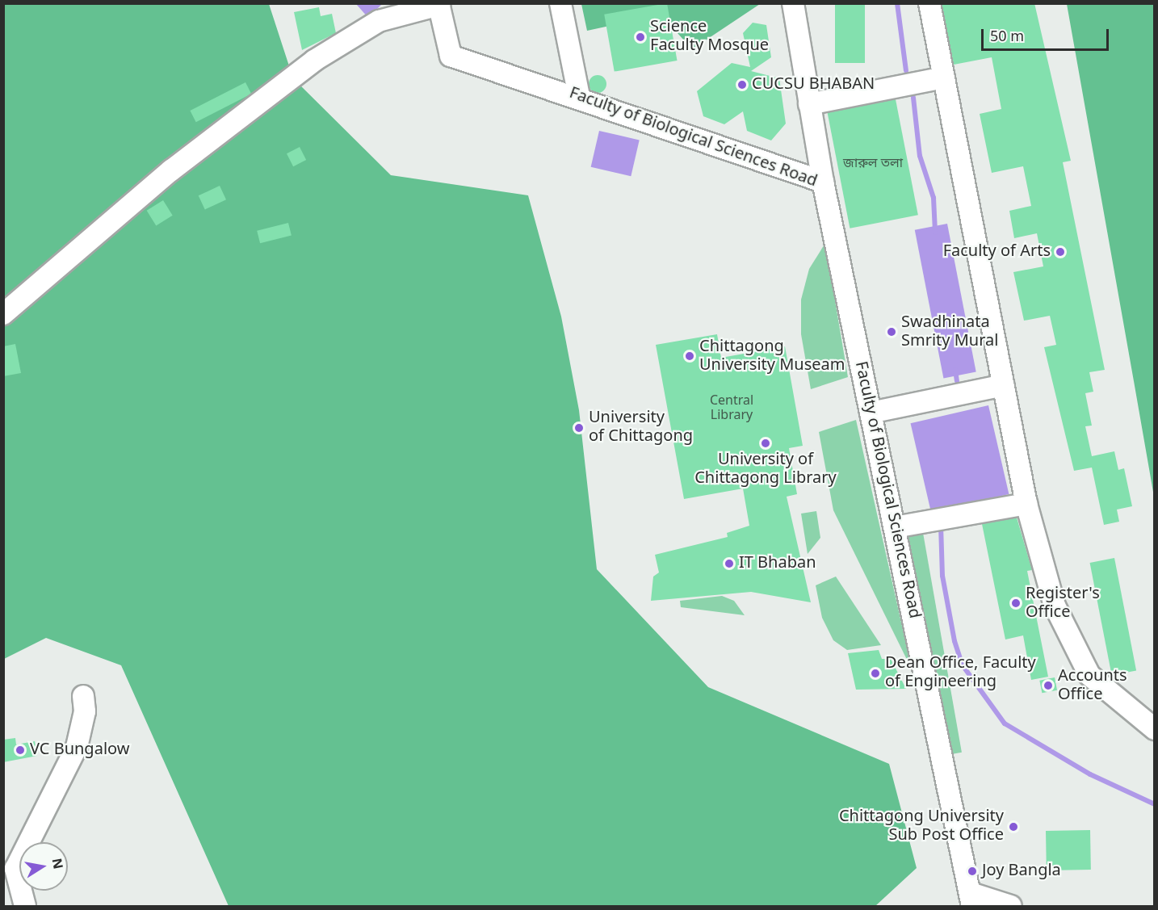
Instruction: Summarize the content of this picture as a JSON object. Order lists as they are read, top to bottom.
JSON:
{
  "streets": {
    "street": ["Faculty of Biological Sciences Road"]
  },
  "places": [
    "Science Faculty Mosque",
    "CUCSU BHABAN",
    "Faculty of Arts",
    "Swadhinata Smrity Mural",
    "Chittagong University Museam",
    "University of Chittagong",
    "University of Chittagong Library",
    "IT Bhaban",
    "Register's Office",
    "Dean Office, Faculty of Engineering",
    "Accounts Office",
    "VC Bungalow",
    "Chittagong University Sub Post Office",
    "Joy Bangla"
  ],
  "house_numbers": ["জারুল তলা", "Central Library"],
  "scale_bar": "50 m",
  "north": "right"
}
